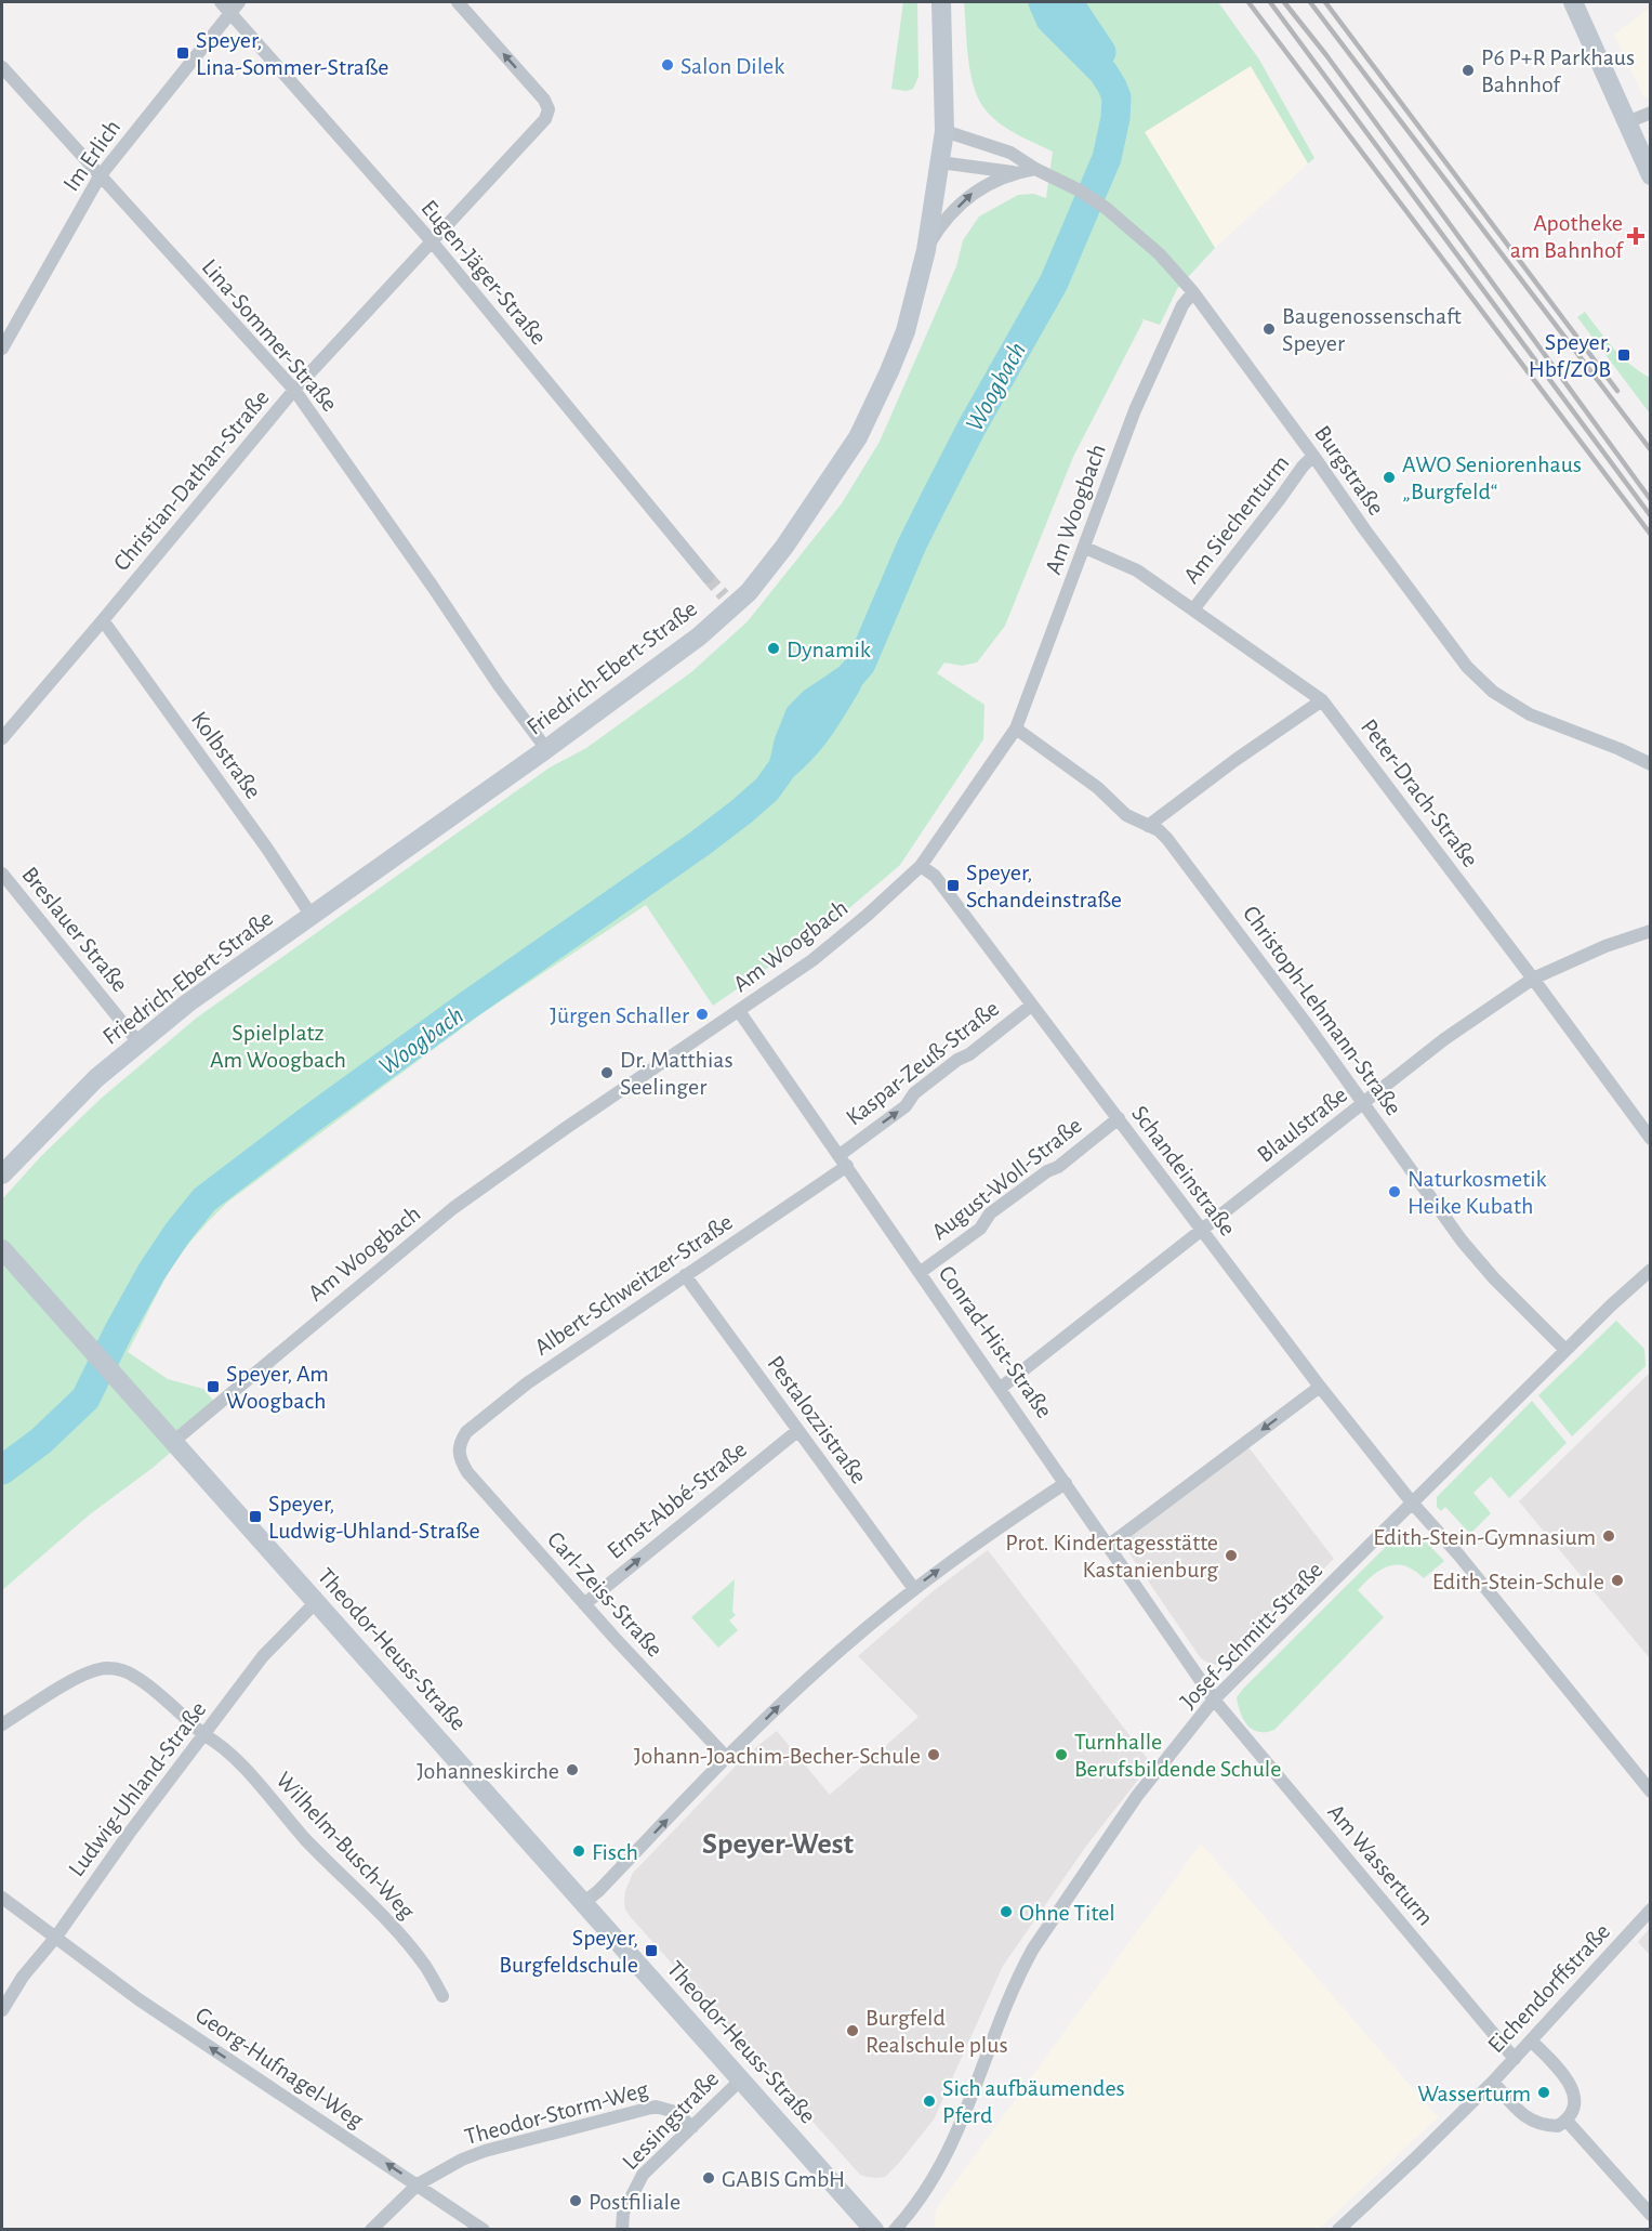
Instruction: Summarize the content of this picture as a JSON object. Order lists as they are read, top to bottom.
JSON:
{
  "streets": {
    "main road": ["Friedrich-Ebert-Straße", "Theodor-Heuss-Straße"],
    "street": [
      "Im Erlich",
      "Eugen-Jäger-Straße",
      "Lina-Sommer-Straße",
      "Burgstraße",
      "Christian-Dathan-Straße",
      "Am Woogbach",
      "Am Siechenturm",
      "Kolbstraße",
      "Peter-Drach-Straße",
      "Breslauer Straße",
      "Christoph-Lehmann-Straße",
      "Kaspar-Zeuß-Straße",
      "Blaulstraße",
      "Schandeinstraße",
      "August-Woll-Straße",
      "Albert-Schweitzer-Straße",
      "Conrad-Hist-Straße",
      "Pestalozzistraße",
      "Ernst-Abbé-Straße",
      "Carl-Zeiss-Straße",
      "Josef-Schmitt-Straße",
      "Ludwig-Uhland-Straße",
      "Wilhelm-Busch-Weg",
      "Am Wasserturm",
      "Eichendorffstraße",
      "Georg-Hufnagel-Weg",
      "Theodor-Storm-Weg",
      "Lessingstraße"
    ]
  },
  "crossings": [
    ["Im Erlich", "Eugen-Jäger-Straße"],
    ["Im Erlich", "Lina-Sommer-Straße"],
    ["Eugen-Jäger-Straße", "Christian-Dathan-Straße"],
    ["Lina-Sommer-Straße", "Christian-Dathan-Straße"],
    ["Lina-Sommer-Straße", "Friedrich-Ebert-Straße"],
    ["Burgstraße", "Am Woogbach"],
    ["Burgstraße", "Am Siechenturm"],
    ["Burgstraße", "Friedrich-Ebert-Straße"],
    ["Christian-Dathan-Straße", "Kolbstraße"],
    ["Am Woogbach", "Peter-Drach-Straße"],
    ["Am Woogbach", "Christoph-Lehmann-Straße"],
    ["Am Woogbach", "Schandeinstraße"],
    ["Am Woogbach", "Conrad-Hist-Straße"],
    ["Am Woogbach", "Theodor-Heuss-Straße"],
    ["Am Siechenturm", "Peter-Drach-Straße"],
    ["Friedrich-Ebert-Straße", "Kolbstraße"],
    ["Friedrich-Ebert-Straße", "Breslauer Straße"],
    ["Peter-Drach-Straße", "Blaulstraße"],
    ["Christoph-Lehmann-Straße", "Blaulstraße"],
    ["Christoph-Lehmann-Straße", "Josef-Schmitt-Straße"],
    ["Kaspar-Zeuß-Straße", "Schandeinstraße"],
    ["Kaspar-Zeuß-Straße", "Albert-Schweitzer-Straße"],
    ["Kaspar-Zeuß-Straße", "Conrad-Hist-Straße"],
    ["Blaulstraße", "Schandeinstraße"],
    ["Blaulstraße", "Conrad-Hist-Straße"],
    ["Schandeinstraße", "August-Woll-Straße"],
    ["Schandeinstraße", "Josef-Schmitt-Straße"],
    ["August-Woll-Straße", "Conrad-Hist-Straße"],
    ["Albert-Schweitzer-Straße", "Conrad-Hist-Straße"],
    ["Albert-Schweitzer-Straße", "Pestalozzistraße"],
    ["Albert-Schweitzer-Straße", "Carl-Zeiss-Straße"],
    ["Conrad-Hist-Straße", "Josef-Schmitt-Straße"],
    ["Conrad-Hist-Straße", "Am Wasserturm"],
    ["Pestalozzistraße", "Ernst-Abbé-Straße"],
    ["Ernst-Abbé-Straße", "Carl-Zeiss-Straße"],
    ["Josef-Schmitt-Straße", "Am Wasserturm"],
    ["Theodor-Heuss-Straße", "Ludwig-Uhland-Straße"],
    ["Theodor-Heuss-Straße", "Lessingstraße"],
    ["Ludwig-Uhland-Straße", "Wilhelm-Busch-Weg"],
    ["Ludwig-Uhland-Straße", "Georg-Hufnagel-Weg"],
    ["Am Wasserturm", "Eichendorffstraße"],
    ["Georg-Hufnagel-Weg", "Theodor-Storm-Weg"],
    ["Theodor-Storm-Weg", "Lessingstraße"]
  ],
  "one_way": ["Kaspar-Zeuß-Straße", "Ernst-Abbé-Straße", "Georg-Hufnagel-Weg"],
  "districts": ["Speyer-West"],
  "water": ["Woogbach"],
  "parks": ["Spielplatz Am Woogbach"],
  "places": {
    "transit": [
      "Speyer, Lina-Sommer-Straße",
      "Speyer, Hbf/ZOB",
      "Speyer, Schandeinstraße",
      "Speyer, Am Woogbach",
      "Speyer, Ludwig-Uhland-Straße",
      "Speyer, Burgfeldschule"
    ],
    "other": [
      "Salon Dilek",
      "P6 P+R Parkhaus Bahnhof",
      "Baugenossenschaft Speyer",
      "AWO Seniorenhaus „Burgfeld“",
      "Dynamik",
      "Jürgen Schaller",
      "Dr. Matthias Seelinger",
      "Naturkosmetik Heike Kubath",
      "Edith-Stein-Gymnasium",
      "Prot. Kindertagesstätte Kastanienburg",
      "Edith-Stein-Schule",
      "Johann-Joachim-Becher-Schule",
      "Turnhalle Berufsbildende Schule",
      "Johanneskirche",
      "Fisch",
      "Ohne Titel",
      "Burgfeld Realschule plus",
      "Wasserturm",
      "Sich aufbäumendes Pferd",
      "GABIS GmbH",
      "Postfiliale"
    ],
    "health": ["Apotheke am Bahnhof"]
  }
}
